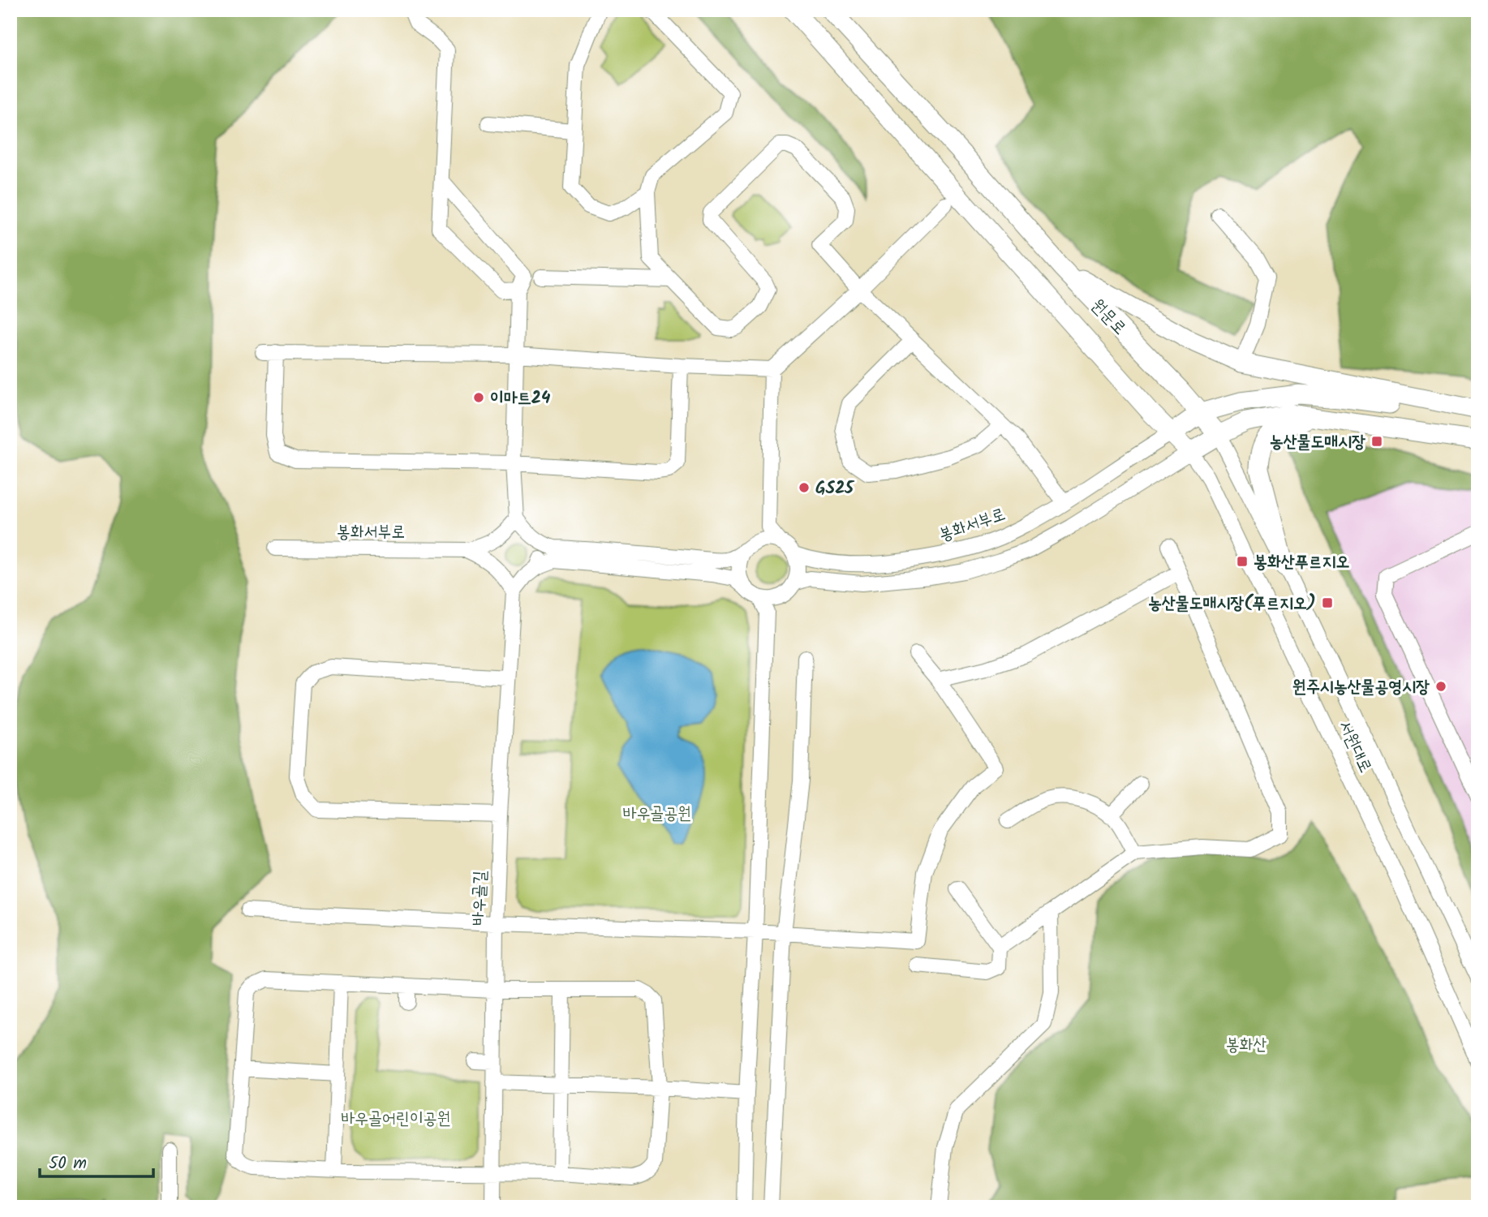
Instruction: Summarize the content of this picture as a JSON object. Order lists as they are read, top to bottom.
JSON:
{
  "streets": {
    "main road": ["원문로"],
    "street": ["봉화서부로", "서원대로", "바우골길"]
  },
  "crossings": [
    ["원문로", "봉화서부로"],
    ["원문로", "서원대로"]
  ],
  "parks": ["바우골공원", "봉화산", "바우골어린이공원"],
  "places": {
    "other": ["이마트24", "GS25", "원주시농산물공영시장"],
    "transit": ["농산물도매시장", "봉화산푸르지오", "농산물도매시장(푸르지오)"]
  },
  "scale_bar": "50 m"
}
